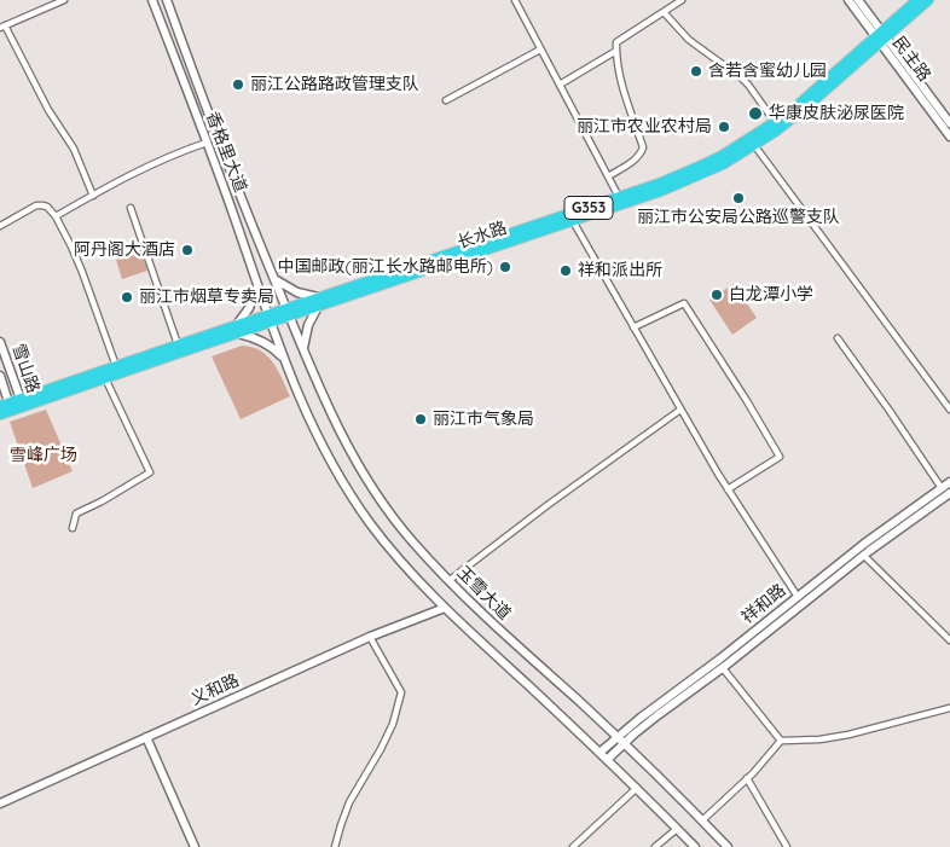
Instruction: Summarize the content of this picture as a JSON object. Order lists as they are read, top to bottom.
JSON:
{
  "streets": {
    "highway": ["G353", "长水路"],
    "main road": [
      "民主路",
      "香格里大道",
      "雪山路",
      "玉雪大道",
      "祥和路",
      "义和路"
    ]
  },
  "crossings": [
    ["民主路", "长水路"],
    ["香格里大道", "长水路"],
    ["香格里大道", "玉雪大道"],
    ["长水路", "雪山路"],
    ["长水路", "玉雪大道"],
    ["玉雪大道", "祥和路"]
  ],
  "parks": ["雪峰广场"],
  "places": [
    "含若含蜜幼儿园",
    "丽江公路路政管理支队",
    "华康皮肤泌尿医院",
    "丽江市农业农村局",
    "丽江市公安局公路巡警支队",
    "阿丹阁大酒店",
    "中国邮政(丽江长水路邮电所)",
    "祥和派出所",
    "白龙潭小学",
    "丽江市烟草专卖局",
    "丽江市气象局"
  ]
}
